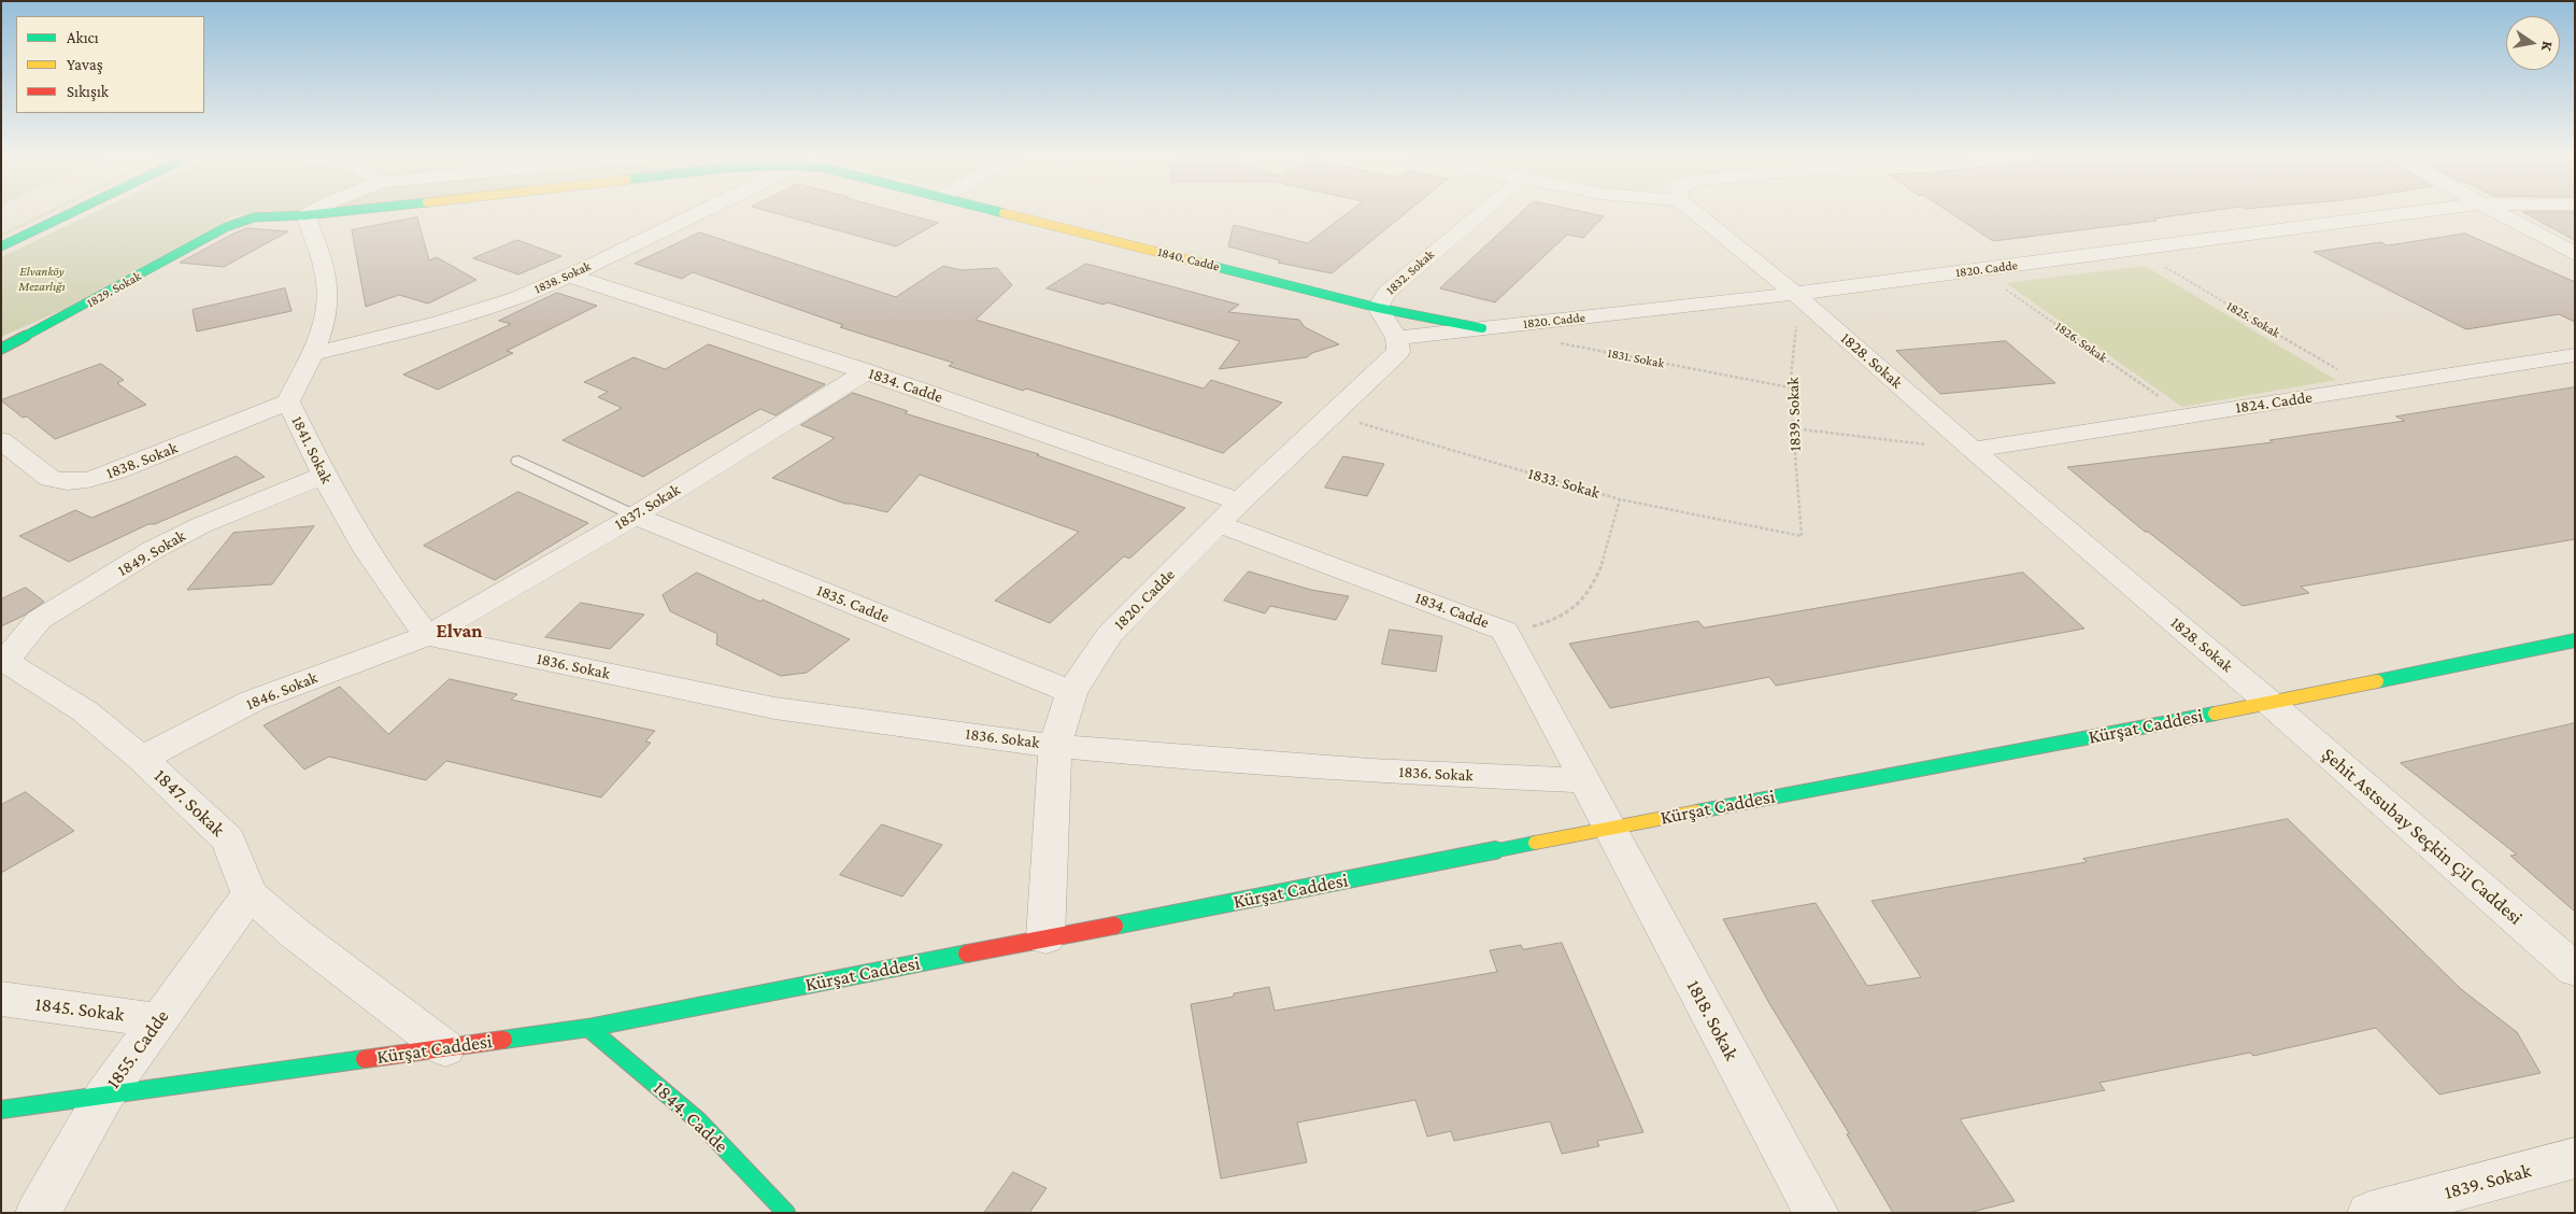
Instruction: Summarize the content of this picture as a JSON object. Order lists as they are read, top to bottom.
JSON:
{
  "streets": {
    "street": [
      "1840. Cadde",
      "1820. Cadde",
      "1832. Sokak",
      "1838. Sokak",
      "1829. Sokak",
      "1828. Sokak",
      "1834. Cadde",
      "1824. Cadde",
      "1839. Sokak",
      "1841. Sokak",
      "1837. Sokak",
      "1849. Sokak",
      "1835. Cadde",
      "1836. Sokak",
      "1846. Sokak",
      "Kürşat Caddesi",
      "1847. Sokak",
      "Şehit Astsubay Seçkin Çil Caddesi",
      "1845. Sokak",
      "1818. Sokak",
      "1855. Cadde",
      "1844. Cadde"
    ],
    "path": [
      "1825. Sokak",
      "1826. Sokak",
      "1831. Sokak",
      "1833. Sokak"
    ]
  },
  "crossings": [
    ["1840. Cadde", "1820. Cadde"],
    ["1840. Cadde", "1832. Sokak"],
    ["1840. Cadde", "1829. Sokak"],
    ["1840. Cadde", "1841. Sokak"],
    ["1820. Cadde", "1825. Sokak"],
    ["1820. Cadde", "1826. Sokak"],
    ["1820. Cadde", "1828. Sokak"],
    ["1820. Cadde", "1834. Cadde"],
    ["1820. Cadde", "1839. Sokak"],
    ["1820. Cadde", "1833. Sokak"],
    ["1820. Cadde", "1835. Cadde"],
    ["1820. Cadde", "1836. Sokak"],
    ["1820. Cadde", "Kürşat Caddesi"],
    ["1838. Sokak", "1834. Cadde"],
    ["1838. Sokak", "1841. Sokak"],
    ["1825. Sokak", "1824. Cadde"],
    ["1826. Sokak", "1824. Cadde"],
    ["1831. Sokak", "1839. Sokak"],
    ["1828. Sokak", "1824. Cadde"],
    ["1828. Sokak", "1839. Sokak"],
    ["1828. Sokak", "Kürşat Caddesi"],
    ["1828. Sokak", "Şehit Astsubay Seçkin Çil Caddesi"],
    ["1834. Cadde", "1837. Sokak"],
    ["1834. Cadde", "1836. Sokak"],
    ["1834. Cadde", "Kürşat Caddesi"],
    ["1834. Cadde", "1818. Sokak"],
    ["1839. Sokak", "1833. Sokak"],
    ["1841. Sokak", "1837. Sokak"],
    ["1841. Sokak", "1849. Sokak"],
    ["1841. Sokak", "1836. Sokak"],
    ["1841. Sokak", "1846. Sokak"],
    ["1837. Sokak", "1835. Cadde"],
    ["1837. Sokak", "1836. Sokak"],
    ["1837. Sokak", "1846. Sokak"],
    ["1849. Sokak", "1847. Sokak"],
    ["1836. Sokak", "1846. Sokak"],
    ["1846. Sokak", "1847. Sokak"],
    ["Kürşat Caddesi", "1847. Sokak"],
    ["Kürşat Caddesi", "Şehit Astsubay Seçkin Çil Caddesi"],
    ["Kürşat Caddesi", "1818. Sokak"],
    ["Kürşat Caddesi", "1855. Cadde"],
    ["Kürşat Caddesi", "1844. Cadde"],
    ["1847. Sokak", "1855. Cadde"],
    ["1845. Sokak", "1855. Cadde"]
  ],
  "districts": ["Elvan"],
  "parks": ["Elvanköy Mezarlığı"],
  "legend": ["Akıcı", "Yavaş", "Sıkışık"],
  "north": "right"
}
